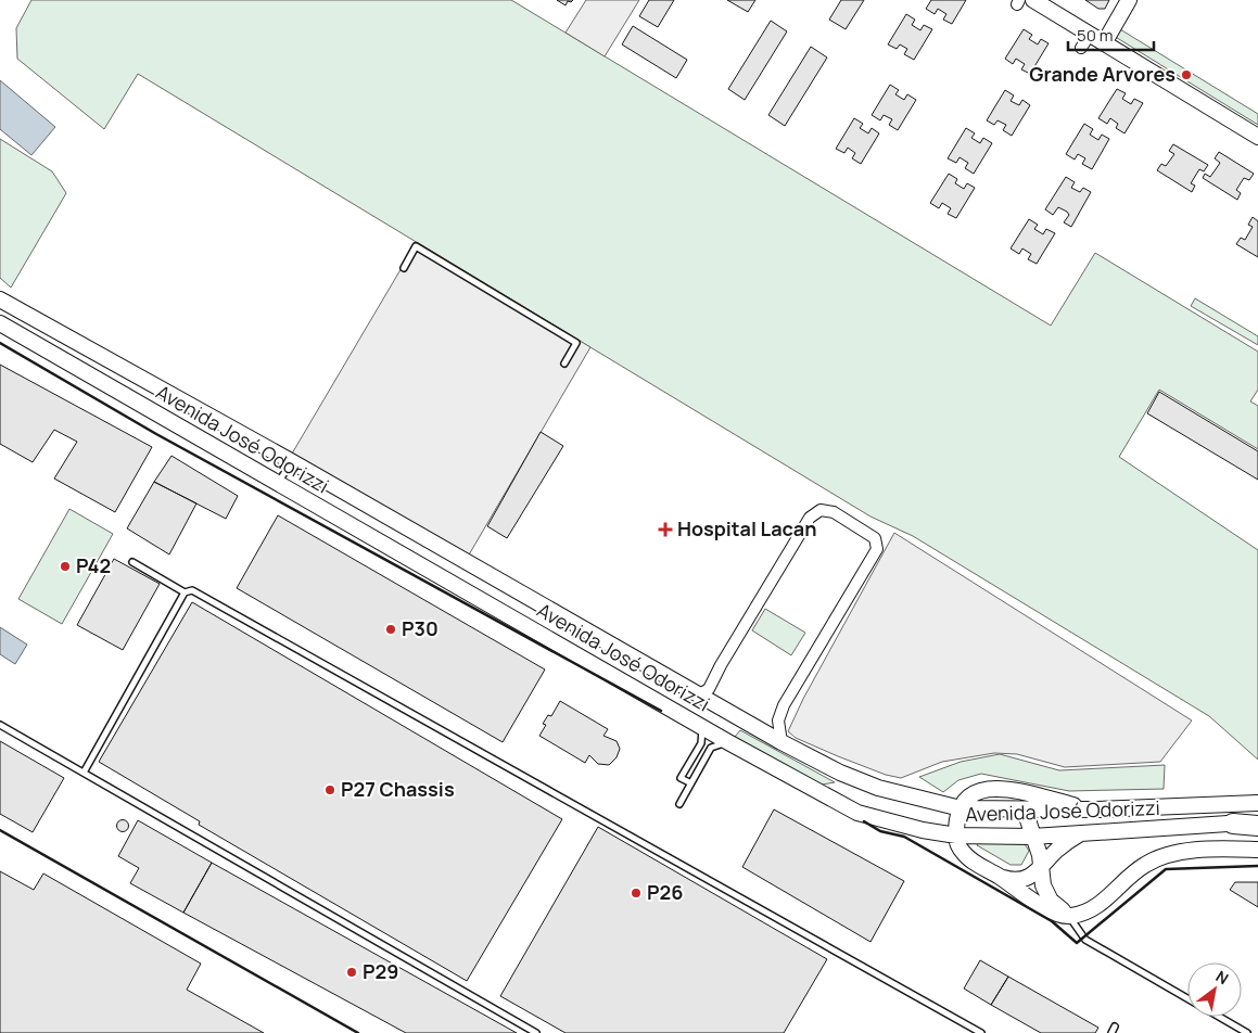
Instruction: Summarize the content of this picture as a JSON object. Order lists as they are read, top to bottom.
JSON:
{
  "streets": {
    "main road": ["Avenida José Odorizzi"]
  },
  "places": {
    "other": [
      "Grande Arvores",
      "P42",
      "P30",
      "P27 Chassis",
      "P26",
      "P29"
    ],
    "health": ["Hospital Lacan"]
  },
  "scale_bar": "50 m",
  "north": "top right"
}
